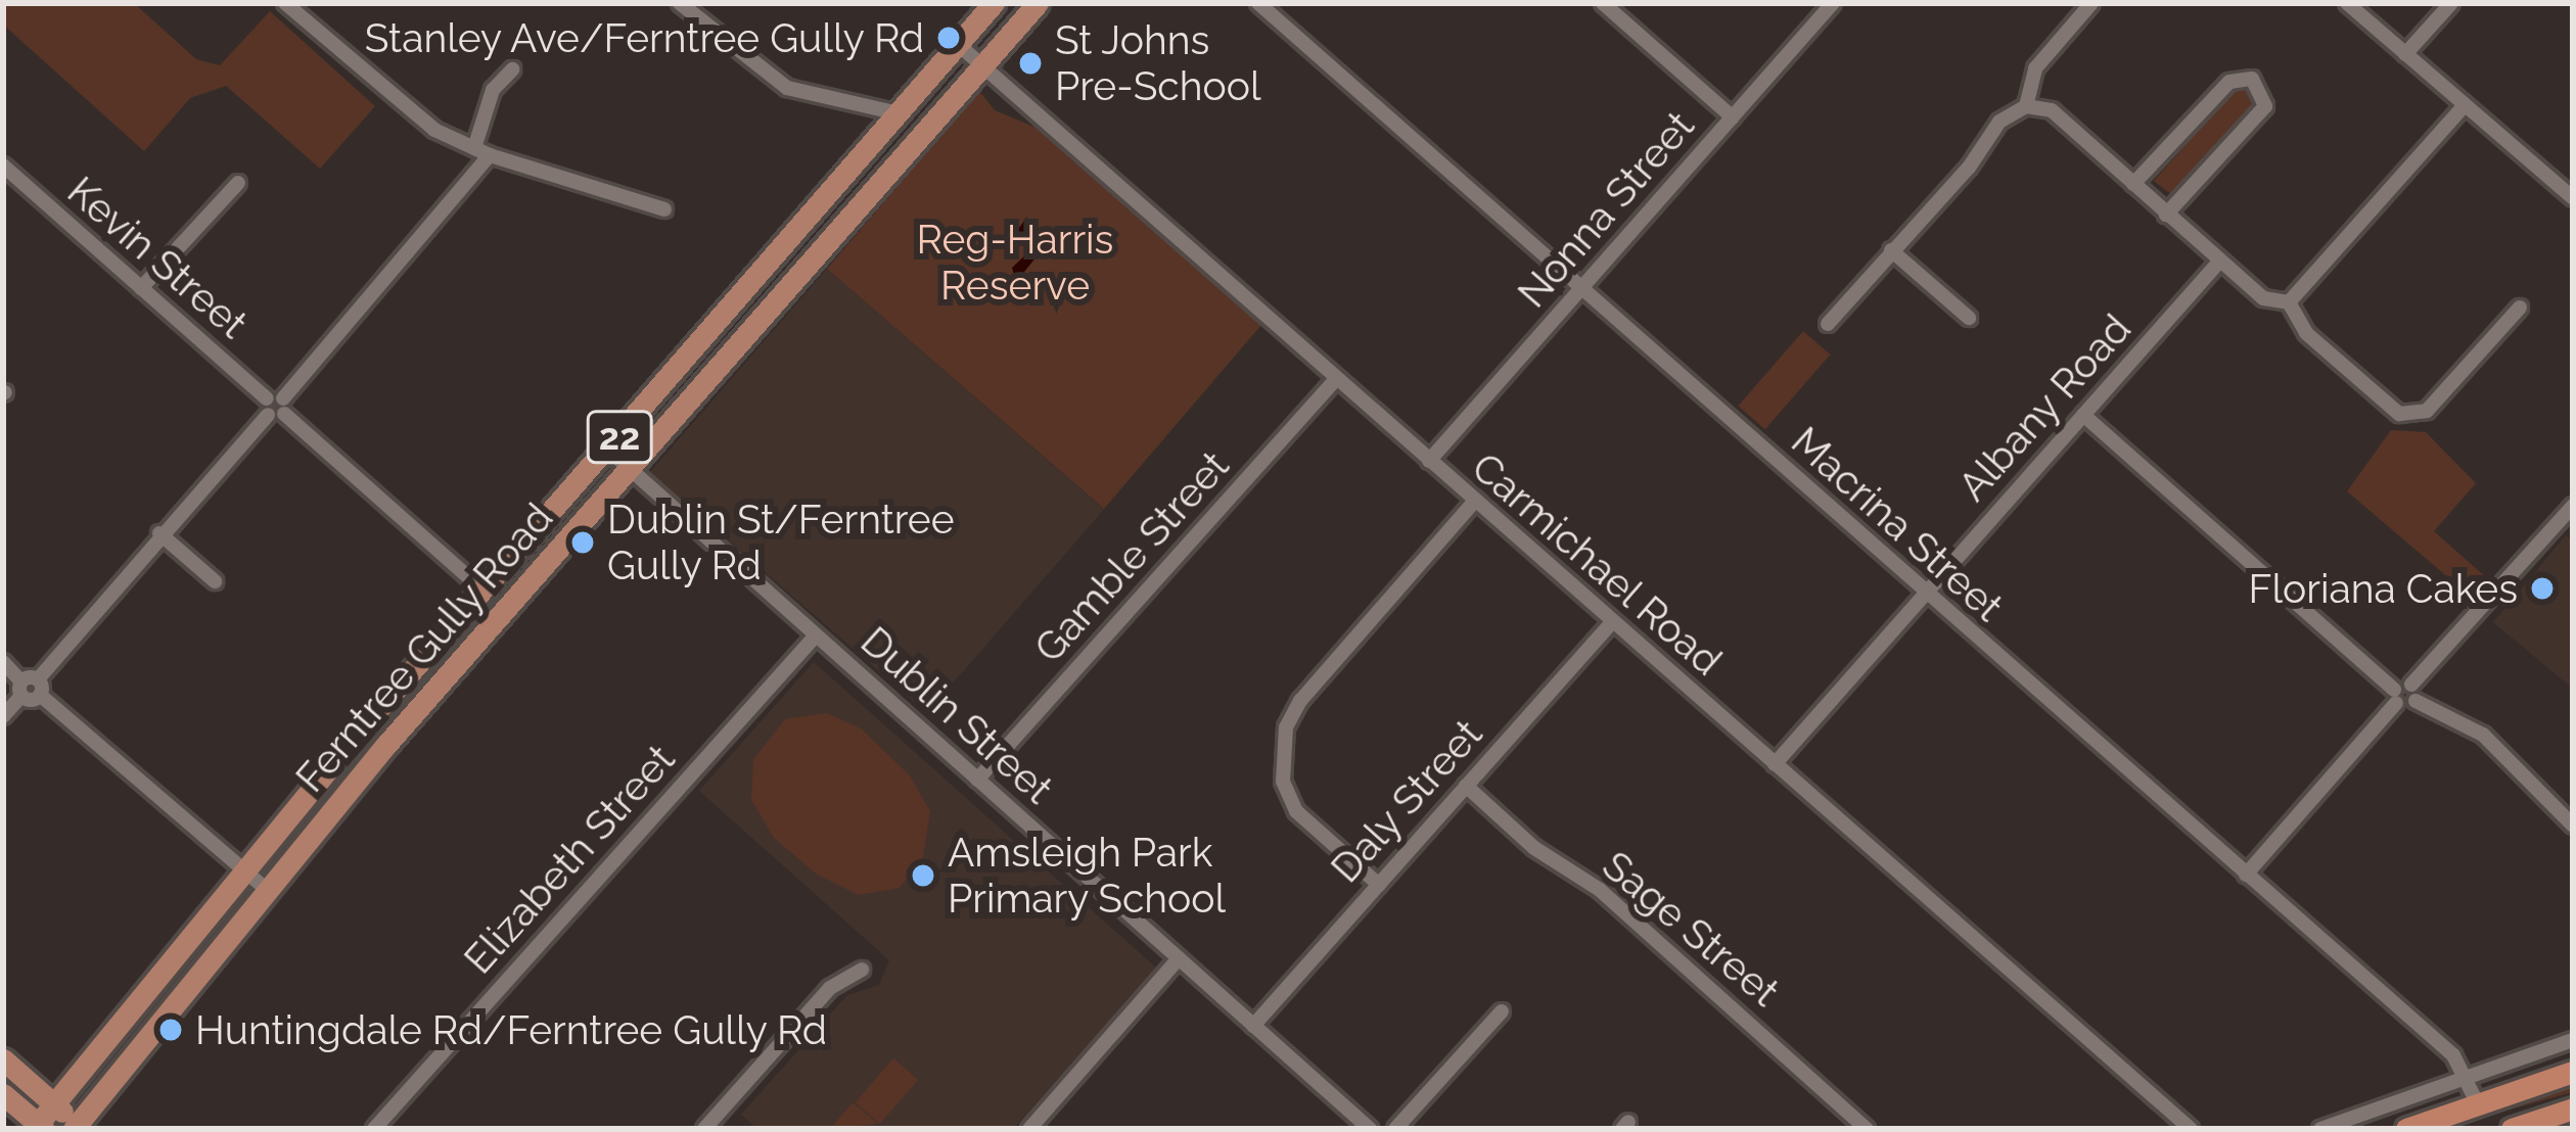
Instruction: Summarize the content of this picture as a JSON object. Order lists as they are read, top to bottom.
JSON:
{
  "streets": {
    "main road": ["22", "Ferntree Gully Road"],
    "street": [
      "Nonna Street",
      "Kevin Street",
      "Albany Road",
      "Macrina Street",
      "Gamble Street",
      "Carmichael Road",
      "Dublin Street",
      "Daly Street",
      "Elizabeth Street",
      "Sage Street"
    ]
  },
  "crossings": [
    ["Nonna Street", "Macrina Street"],
    ["Nonna Street", "Carmichael Road"],
    ["Kevin Street", "Ferntree Gully Road"],
    ["Albany Road", "Macrina Street"],
    ["Albany Road", "Carmichael Road"],
    ["Gamble Street", "Carmichael Road"],
    ["Gamble Street", "Dublin Street"],
    ["Carmichael Road", "Ferntree Gully Road"],
    ["Carmichael Road", "Daly Street"],
    ["Ferntree Gully Road", "Dublin Street"],
    ["Dublin Street", "Daly Street"],
    ["Dublin Street", "Elizabeth Street"],
    ["Daly Street", "Sage Street"]
  ],
  "parks": ["Reg-Harris Reserve"],
  "places": [
    "Stanley Ave/Ferntree Gully Rd",
    "St Johns Pre-School",
    "Dublin St/Ferntree Gully Rd",
    "Floriana Cakes",
    "Amsleigh Park Primary School",
    "Huntingdale Rd/Ferntree Gully Rd"
  ]
}
